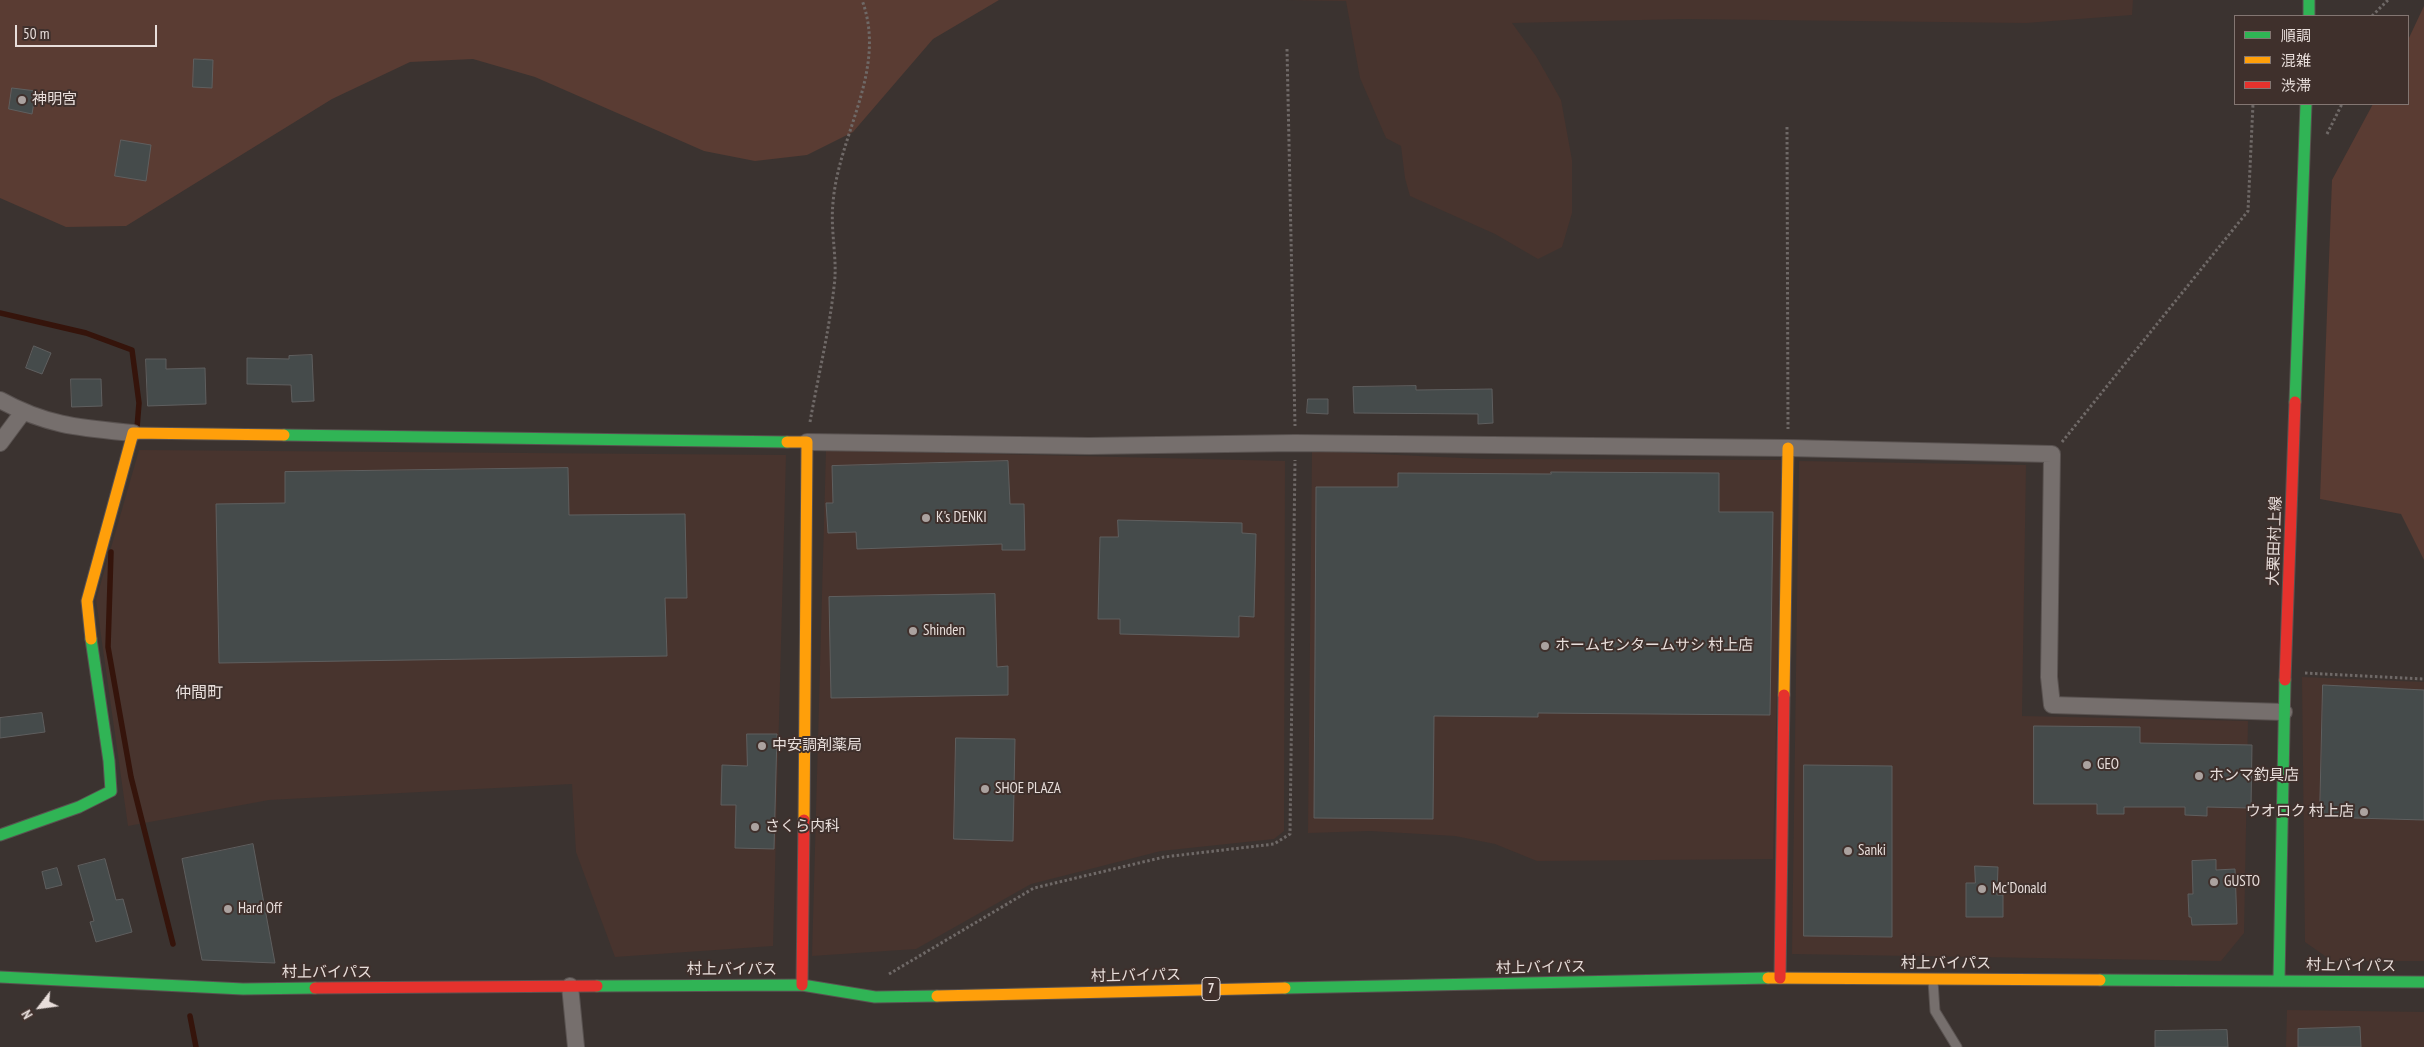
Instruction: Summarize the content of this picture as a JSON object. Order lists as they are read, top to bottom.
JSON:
{
  "streets": {
    "main road": ["大栗田村上線", "村上バイパス", "7"]
  },
  "crossings": [
    ["大栗田村上線", "村上バイパス"]
  ],
  "districts": ["仲間町"],
  "places": [
    "神明宮",
    "K's DENKI",
    "Shinden",
    "ホームセンタームサシ 村上店",
    "中安調剤薬局",
    "GEO",
    "ホンマ釣具店",
    "SHOE PLAZA",
    "ウオロク 村上店",
    "さくら内科",
    "Sanki",
    "GUSTO",
    "Mc'Donald",
    "Hard Off"
  ],
  "legend": ["順調", "混雑", "渋滞"],
  "scale_bar": "50 m",
  "north": "bottom left"
}
